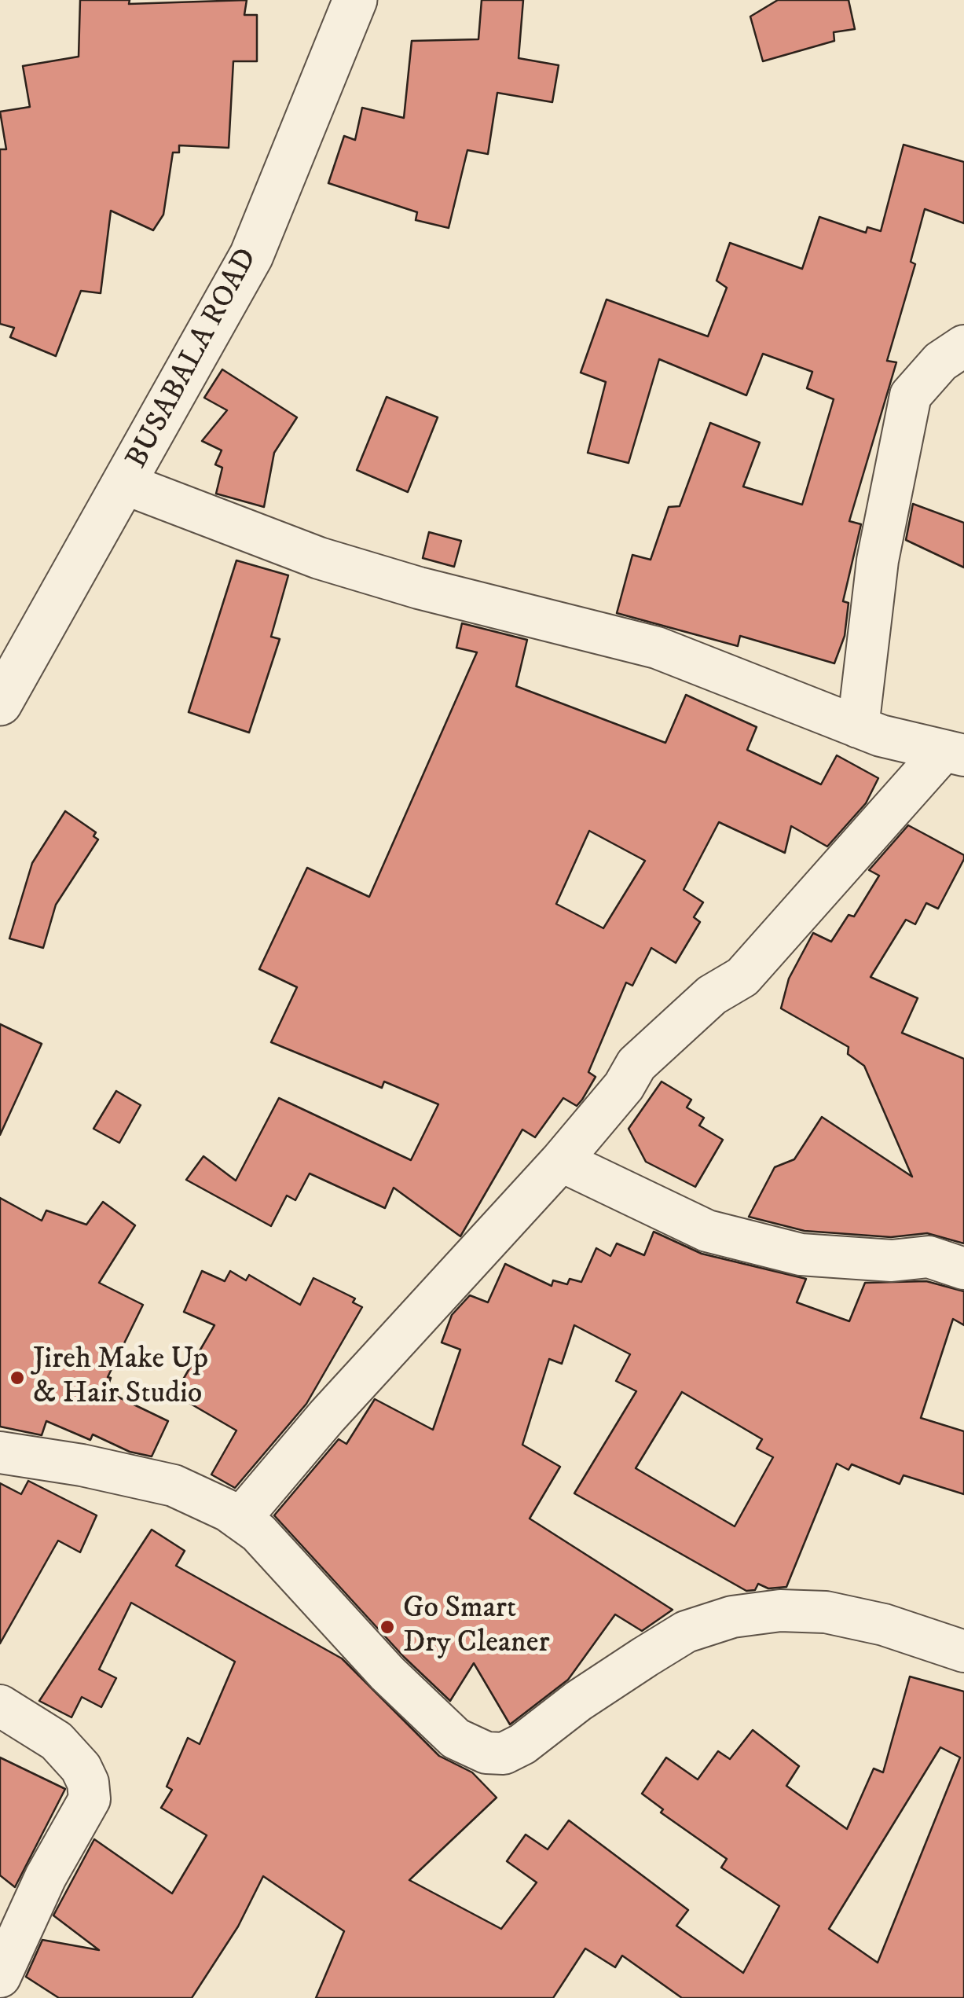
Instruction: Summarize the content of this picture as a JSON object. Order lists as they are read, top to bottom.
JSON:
{
  "streets": {
    "street": ["BUSABALA ROAD"]
  },
  "places": ["Jireh Make Up & Hair Studio", "Go Smart Dry Cleaner"]
}
